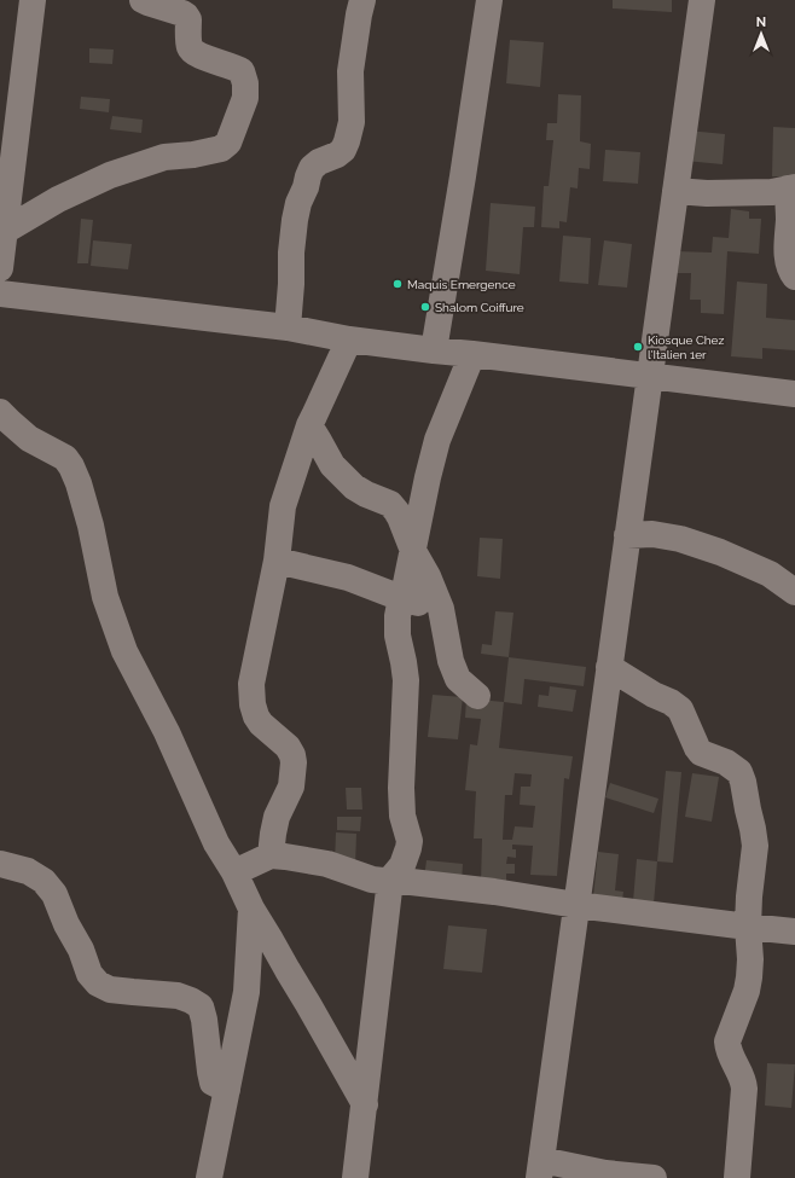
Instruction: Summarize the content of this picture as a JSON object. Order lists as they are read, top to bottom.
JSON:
{
  "places": ["Maquis Emergence", "Shalom Coiffure", "Kiosque Chez l'Italien 1er"],
  "north": "top"
}
